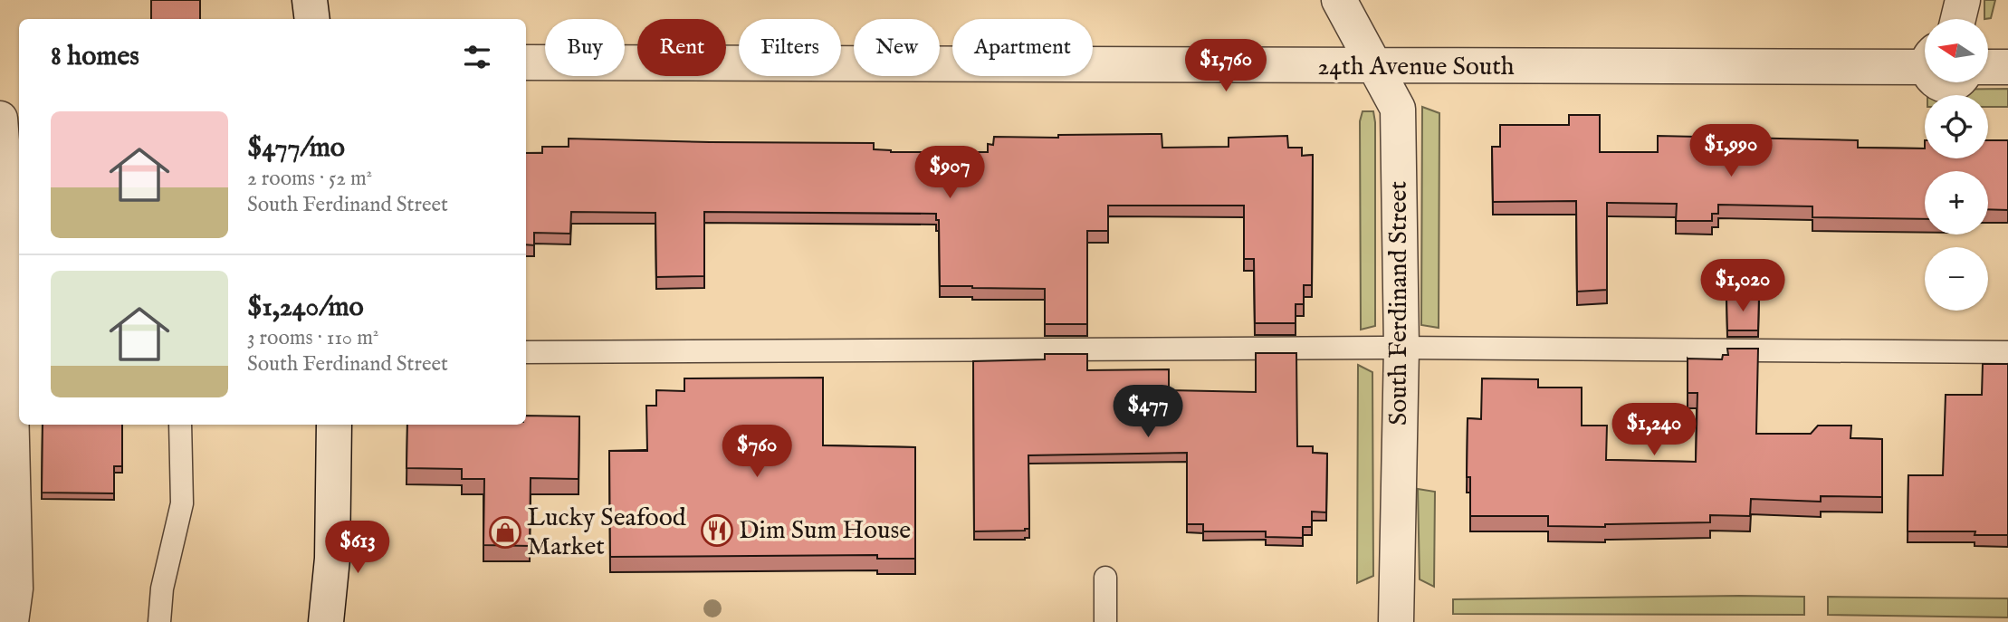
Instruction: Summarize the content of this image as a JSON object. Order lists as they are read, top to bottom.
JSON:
{
  "streets": {
    "street": ["24th Avenue South", "South Ferdinand Street"]
  },
  "crossings": [
    ["24th Avenue South", "South Ferdinand Street"]
  ],
  "places": {
    "restaurant": ["Dim Sum House"],
    "shop": ["Lucky Seafood Market"]
  },
  "north": "left",
  "page": {
    "map_buttons": ["+", "−"],
    "chip": [
      "Buy",
      "Rent",
      "Filters",
      "New",
      "Apartment"
    ],
    "heading": "8 homes",
    "price": [
      "$1,760",
      "$1,990",
      "$907",
      "$1,020",
      "$477",
      "$1,240",
      "$760",
      "$613"
    ],
    "list": [
      {
        "name": "$477/mo",
        "note": "2 rooms · 52 m² · South Ferdinand Street"
      },
      {
        "name": "$1,240/mo",
        "note": "3 rooms · 110 m² · South Ferdinand Street"
      }
    ]
  }
}
